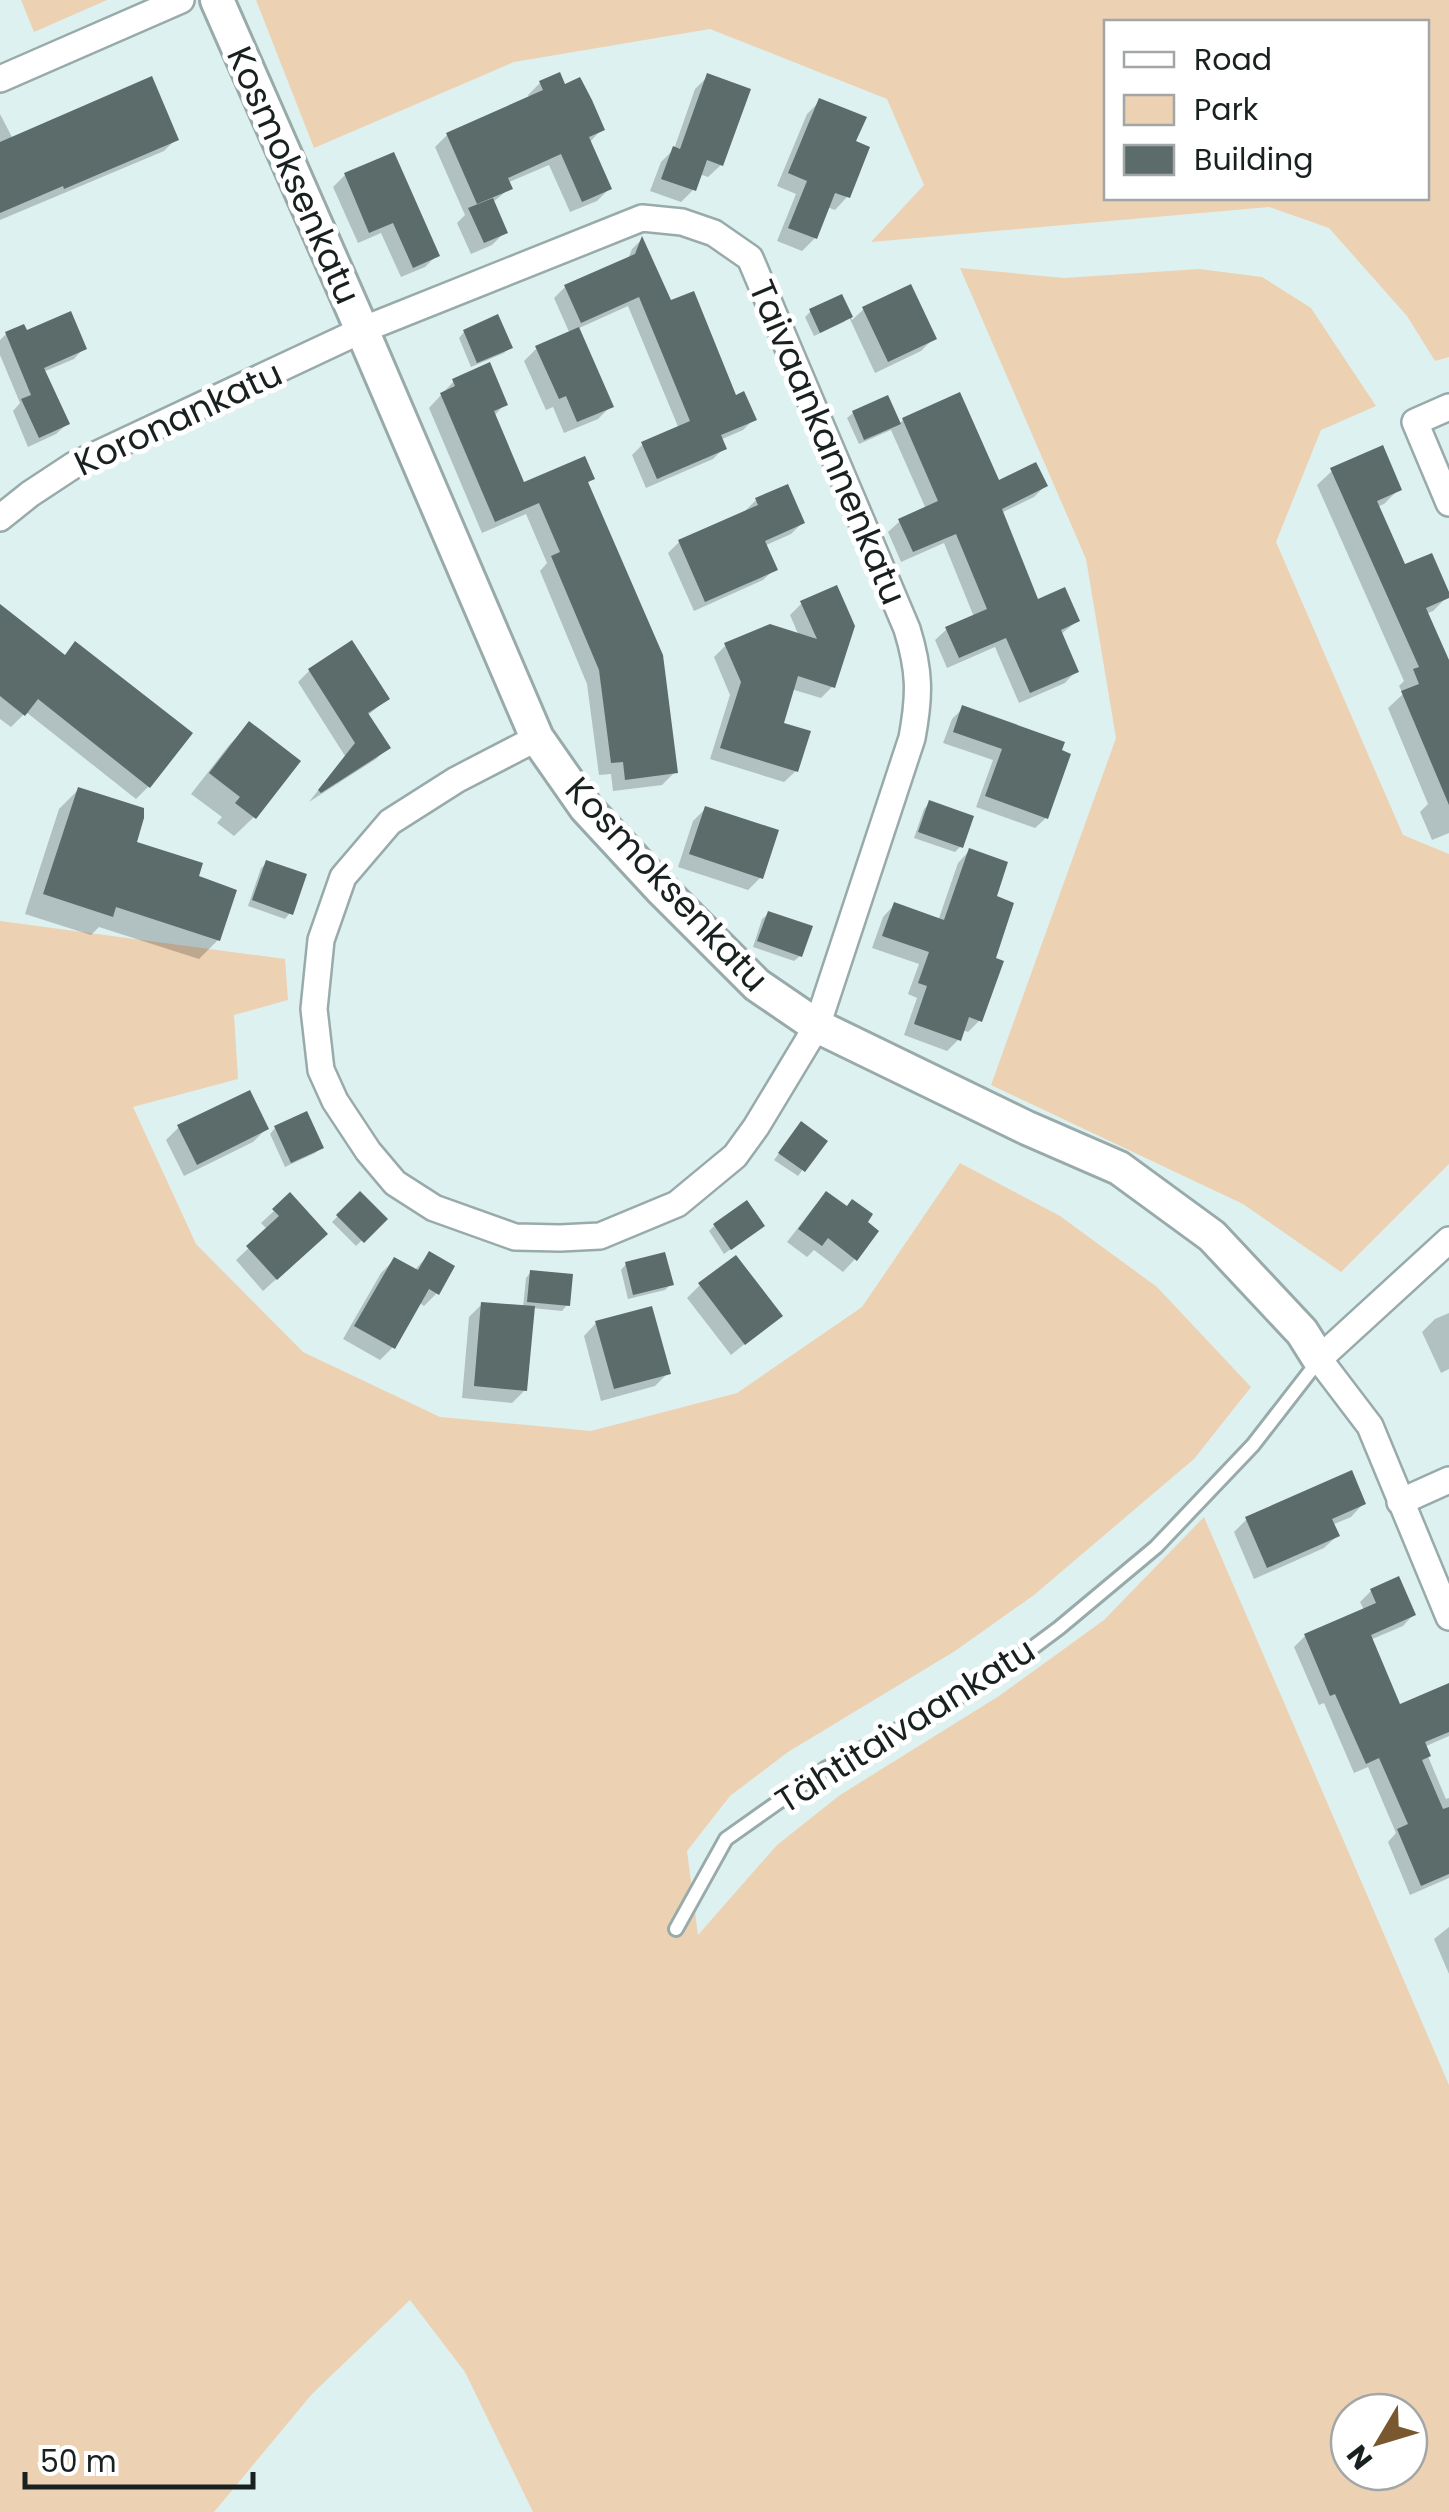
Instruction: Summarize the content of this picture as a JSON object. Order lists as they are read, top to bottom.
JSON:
{
  "streets": {
    "street": [
      "Kosmoksenkatu",
      "Koronankatu",
      "Taivaankannenkatu",
      "Tähtitaivaankatu"
    ]
  },
  "crossings": [
    ["Kosmoksenkatu", "Koronankatu"],
    ["Kosmoksenkatu", "Taivaankannenkatu"],
    ["Kosmoksenkatu", "Tähtitaivaankatu"],
    ["Koronankatu", "Taivaankannenkatu"]
  ],
  "legend": ["Road", "Park", "Building"],
  "scale_bar": "50 m",
  "north": "bottom left"
}
